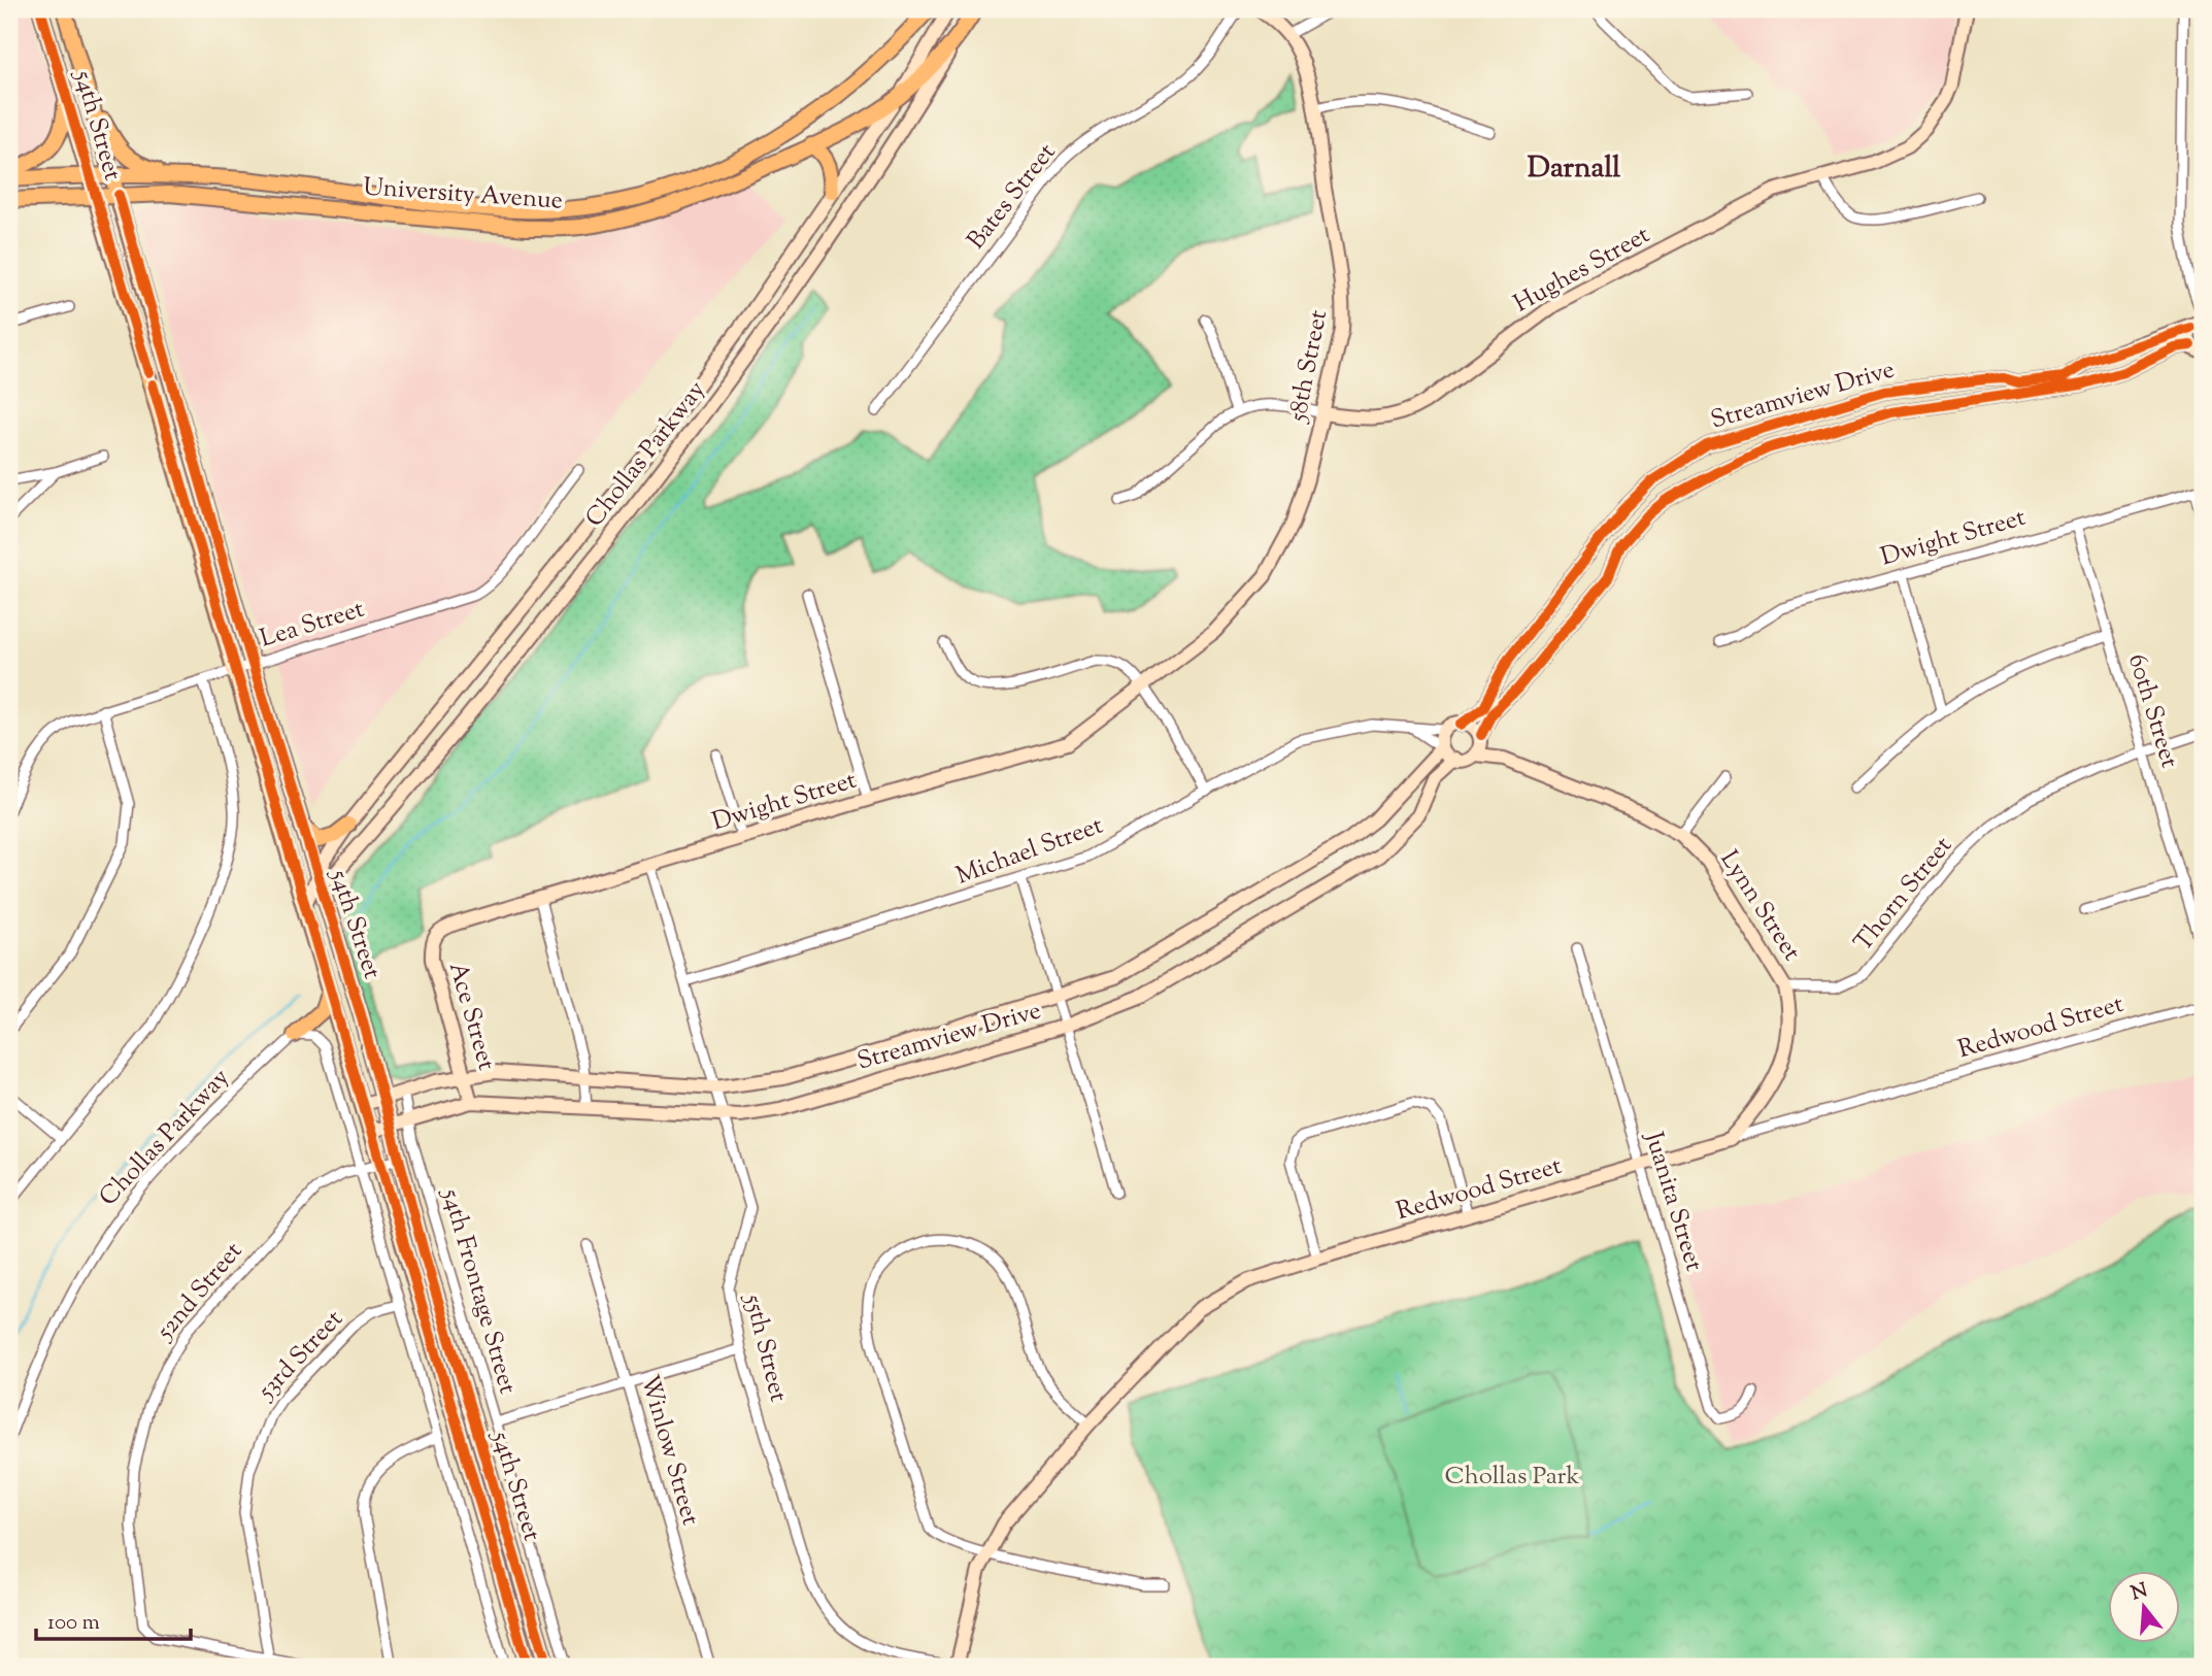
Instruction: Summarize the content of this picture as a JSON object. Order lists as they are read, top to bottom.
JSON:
{
  "streets": {
    "main road": [
      "54th Street",
      "University Avenue",
      "Hughes Street",
      "58th Street",
      "Streamview Drive",
      "Chollas Parkway",
      "Dwight Street",
      "Lynn Street",
      "Ace Street",
      "Redwood Street"
    ],
    "street": [
      "Bates Street",
      "Lea Street",
      "60th Street",
      "Michael Street",
      "Thorn Street",
      "Juanita Street",
      "52nd Street",
      "54th Frontage Street",
      "55th Street",
      "53rd Street",
      "Winlow Street"
    ]
  },
  "crossings": [
    ["54th Street", "University Avenue"],
    ["54th Street", "Streamview Drive"],
    ["54th Street", "Chollas Parkway"],
    ["54th Street", "Lea Street"],
    ["54th Street", "52nd Street"],
    ["University Avenue", "Chollas Parkway"],
    ["Hughes Street", "58th Street"],
    ["58th Street", "Dwight Street"],
    ["Streamview Drive", "Michael Street"],
    ["Streamview Drive", "Lynn Street"],
    ["Streamview Drive", "Ace Street"],
    ["Streamview Drive", "54th Frontage Street"],
    ["Streamview Drive", "55th Street"],
    ["Dwight Street", "60th Street"],
    ["Dwight Street", "Ace Street"],
    ["Dwight Street", "55th Street"],
    ["60th Street", "Thorn Street"],
    ["Michael Street", "Lynn Street"],
    ["Michael Street", "55th Street"],
    ["Thorn Street", "Lynn Street"],
    ["Lynn Street", "Redwood Street"],
    ["Redwood Street", "Juanita Street"],
    ["Redwood Street", "55th Street"],
    ["52nd Street", "53rd Street"]
  ],
  "districts": ["Darnall"],
  "parks": ["Chollas Park"],
  "scale_bar": "100 m",
  "north": "top"
}
